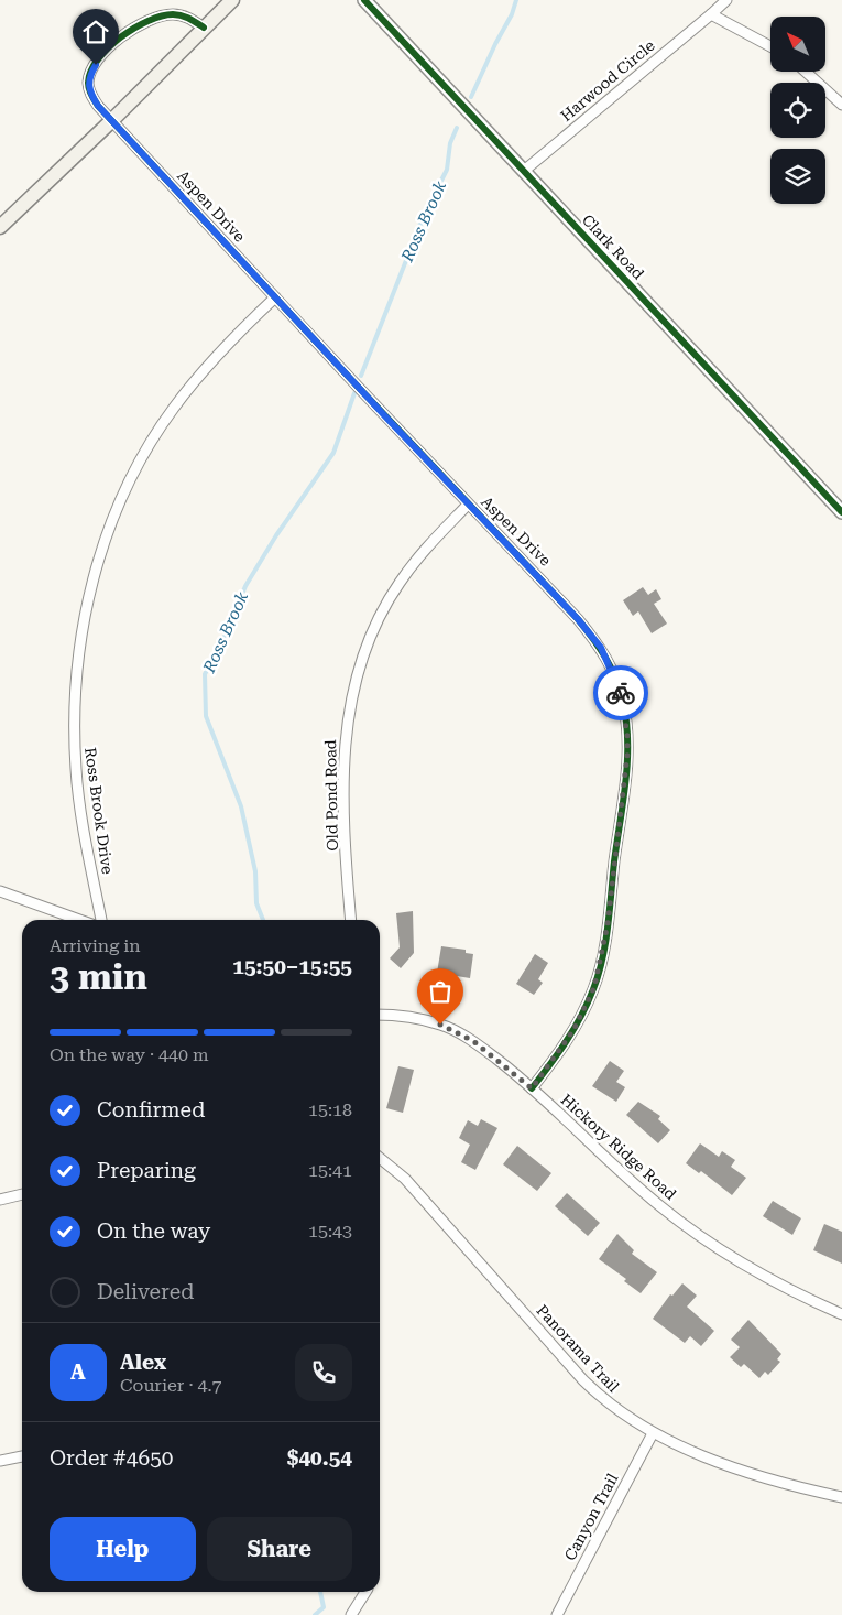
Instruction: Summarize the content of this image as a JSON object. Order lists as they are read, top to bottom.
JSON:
{
  "streets": {
    "street": [
      "Harwood Circle",
      "Aspen Drive",
      "Clark Road",
      "Old Pond Road",
      "Ross Brook Drive",
      "Hickory Ridge Road",
      "Panorama Trail",
      "Canyon Trail"
    ]
  },
  "crossings": [
    ["Harwood Circle", "Clark Road"],
    ["Aspen Drive", "Old Pond Road"],
    ["Aspen Drive", "Ross Brook Drive"],
    ["Aspen Drive", "Hickory Ridge Road"],
    ["Panorama Trail", "Canyon Trail"]
  ],
  "water": ["Ross Brook"],
  "north": "top left",
  "page": {
    "heading": ["3 min", "Arriving in", "15:50–15:55"],
    "panel": [
      "Alex",
      "Courier · 4.7",
      "Order #4650",
      "$40.54"
    ],
    "bar": "On the way · 440 m",
    "list": [
      ["Confirmed", "15:18"],
      ["Preparing", "15:41"],
      ["On the way", "15:43"],
      "Delivered"
    ],
    "round": "A",
    "buttons": ["Help", "Share"]
  }
}
